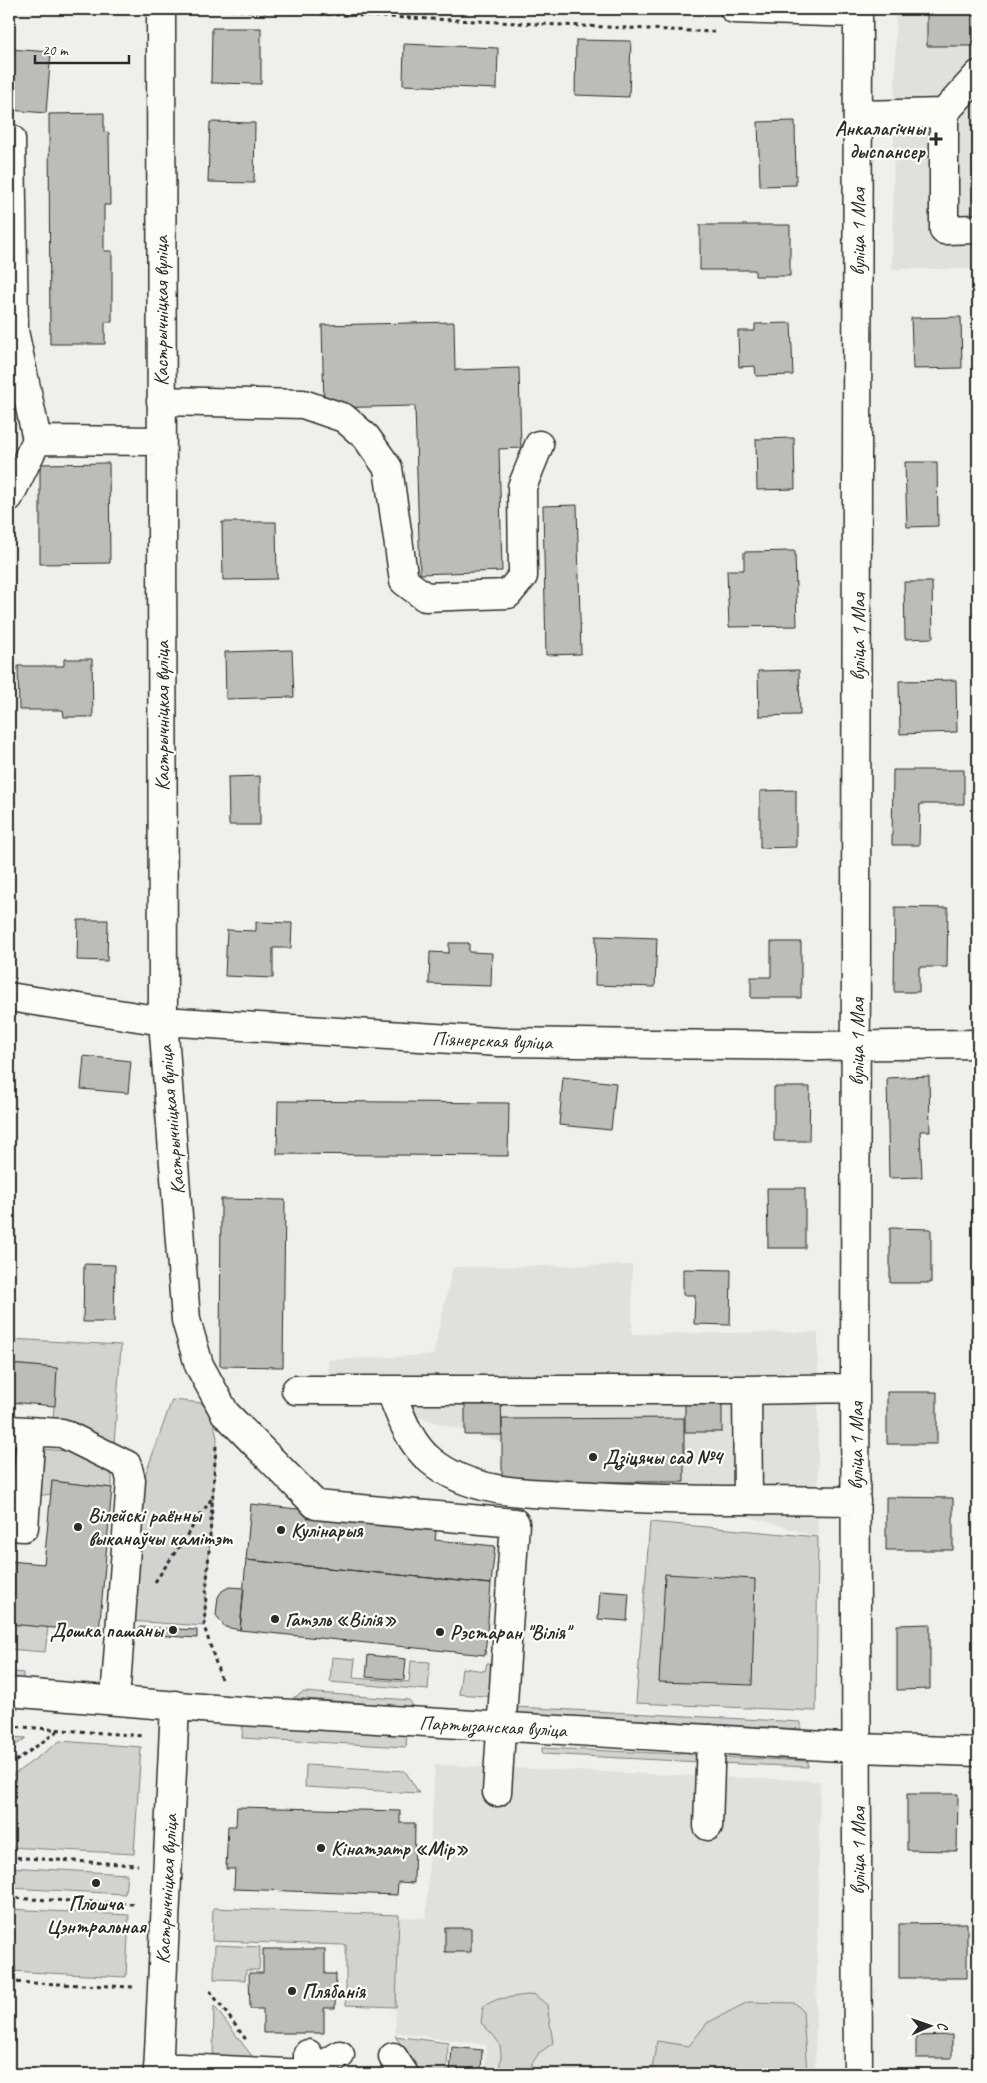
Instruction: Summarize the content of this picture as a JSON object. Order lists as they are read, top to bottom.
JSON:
{
  "streets": {
    "street": [
      "вуліца 1 Мая",
      "Кастрычніцкая вуліца",
      "Піянерская вуліца",
      "Партызанская вуліца"
    ]
  },
  "crossings": [
    ["вуліца 1 Мая", "Піянерская вуліца"],
    ["вуліца 1 Мая", "Партызанская вуліца"],
    ["Кастрычніцкая вуліца", "Піянерская вуліца"],
    ["Кастрычніцкая вуліца", "Партызанская вуліца"]
  ],
  "places": {
    "health": ["Анкалагічны дыспансер"],
    "other": [
      "Дзіцячы сад №4",
      "Вілейскі раённы выканаўчы камітэт",
      "Кулінарыя",
      "Гатэль «Вілія»",
      "Дошка пашаны",
      "Рэстаран \"Вілія\"",
      "Кінатэатр «Мір»",
      "Плошча Цэнтральная",
      "Плябанія"
    ]
  },
  "scale_bar": "20 m",
  "north": "right"
}
